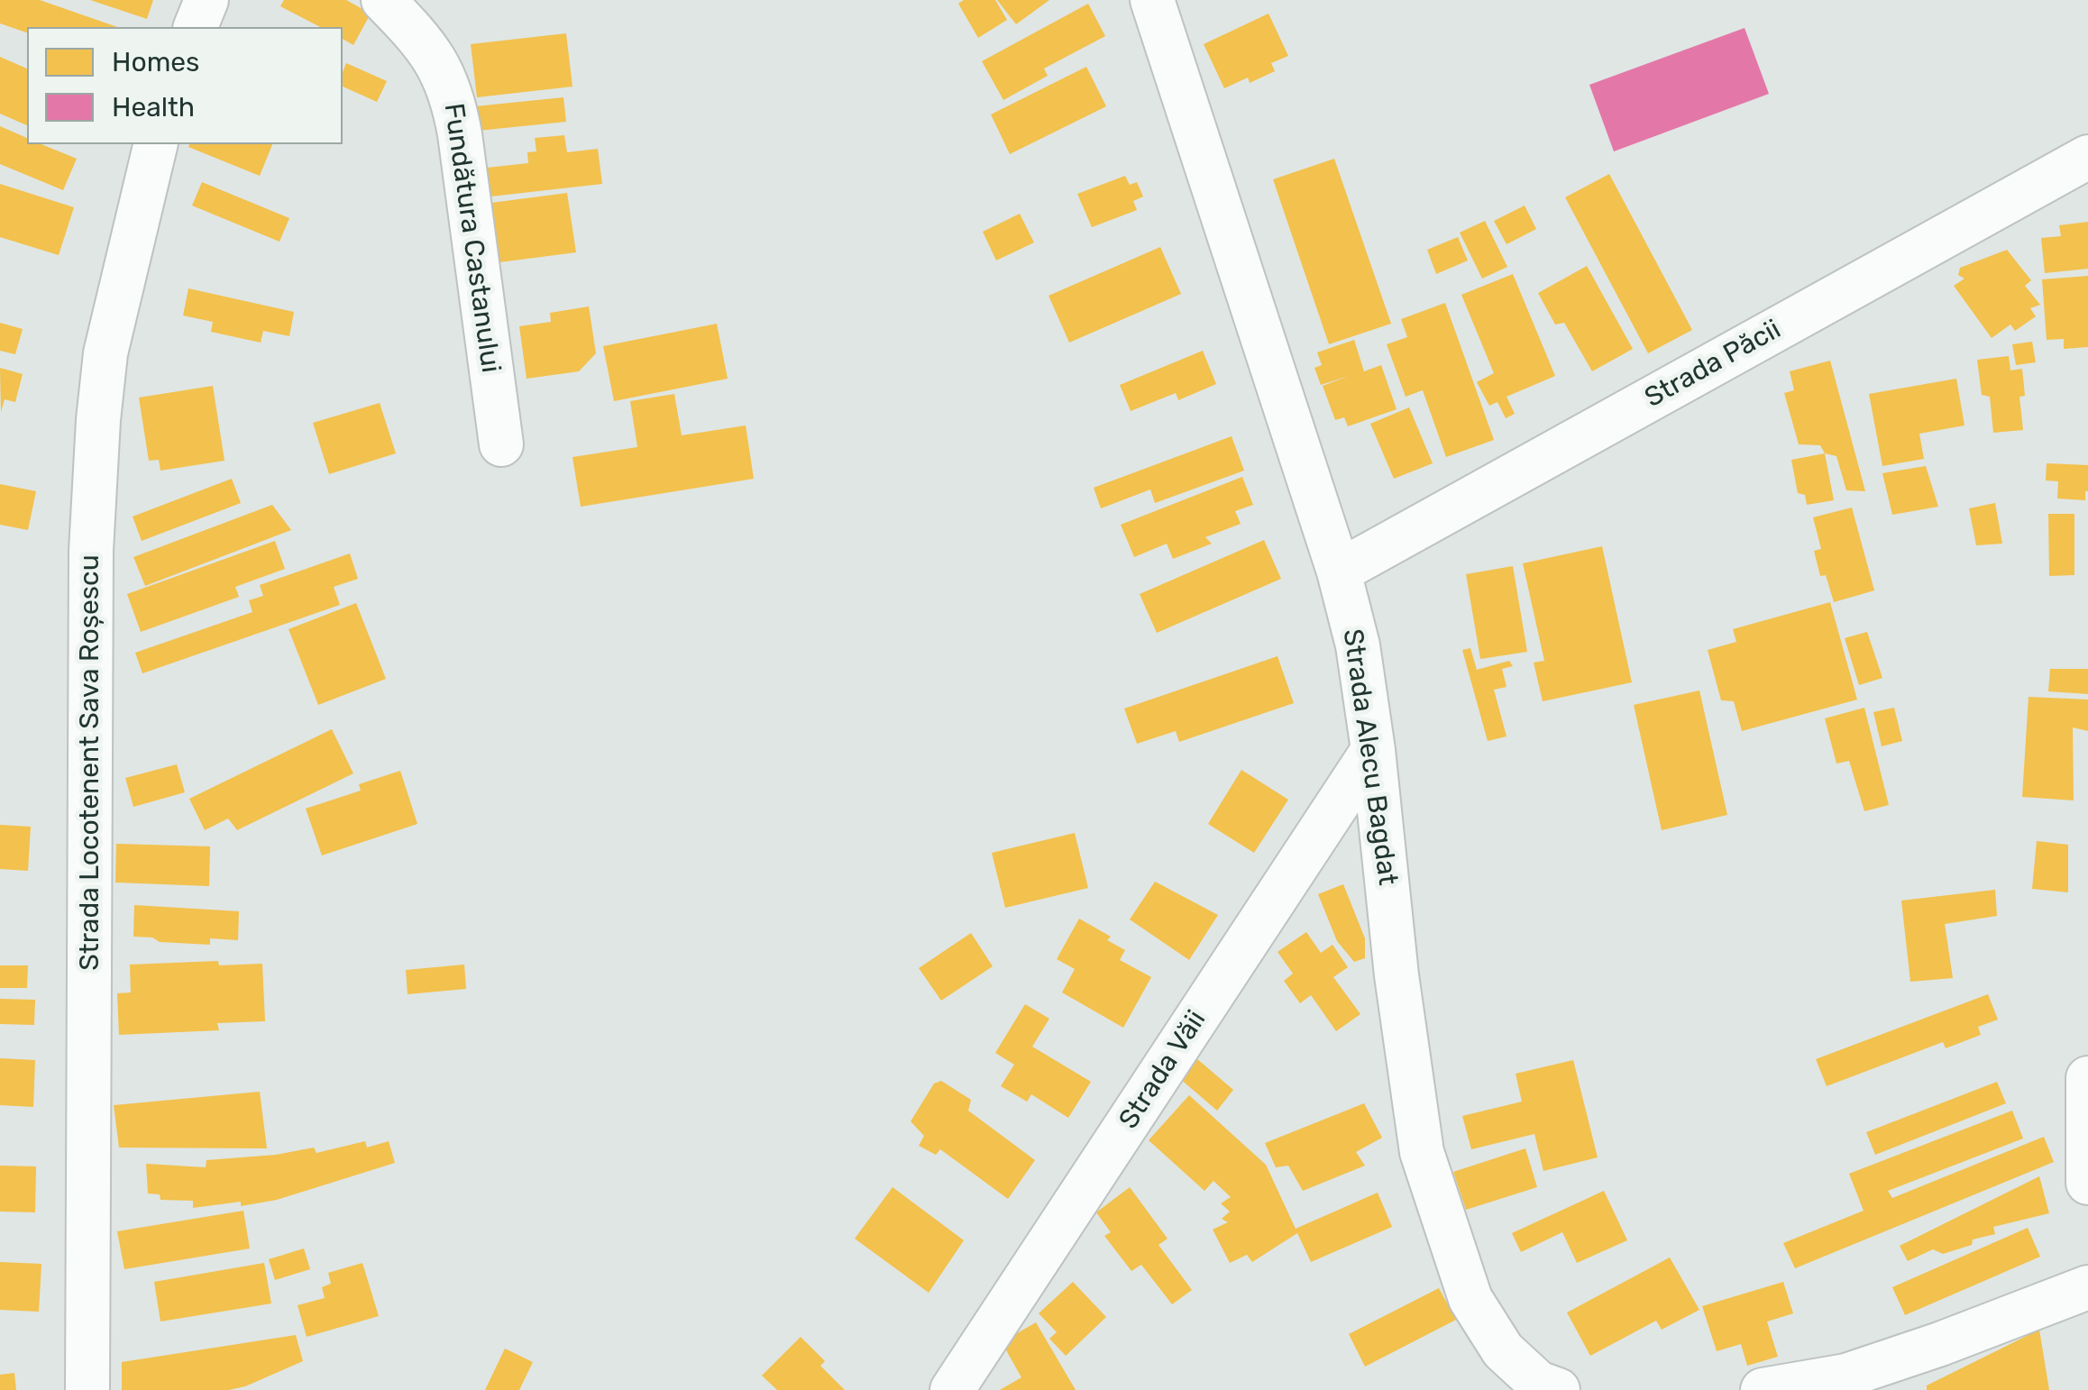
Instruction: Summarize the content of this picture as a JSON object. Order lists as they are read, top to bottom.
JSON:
{
  "streets": {
    "street": [
      "Fundătura Castanului",
      "Strada Păcii",
      "Strada Alecu Bagdat",
      "Strada Locotenent Sava Roșescu",
      "Strada Văii"
    ]
  },
  "crossings": [
    ["Strada Păcii", "Strada Alecu Bagdat"],
    ["Strada Alecu Bagdat", "Strada Văii"]
  ],
  "legend": ["Homes", "Health"]
}
